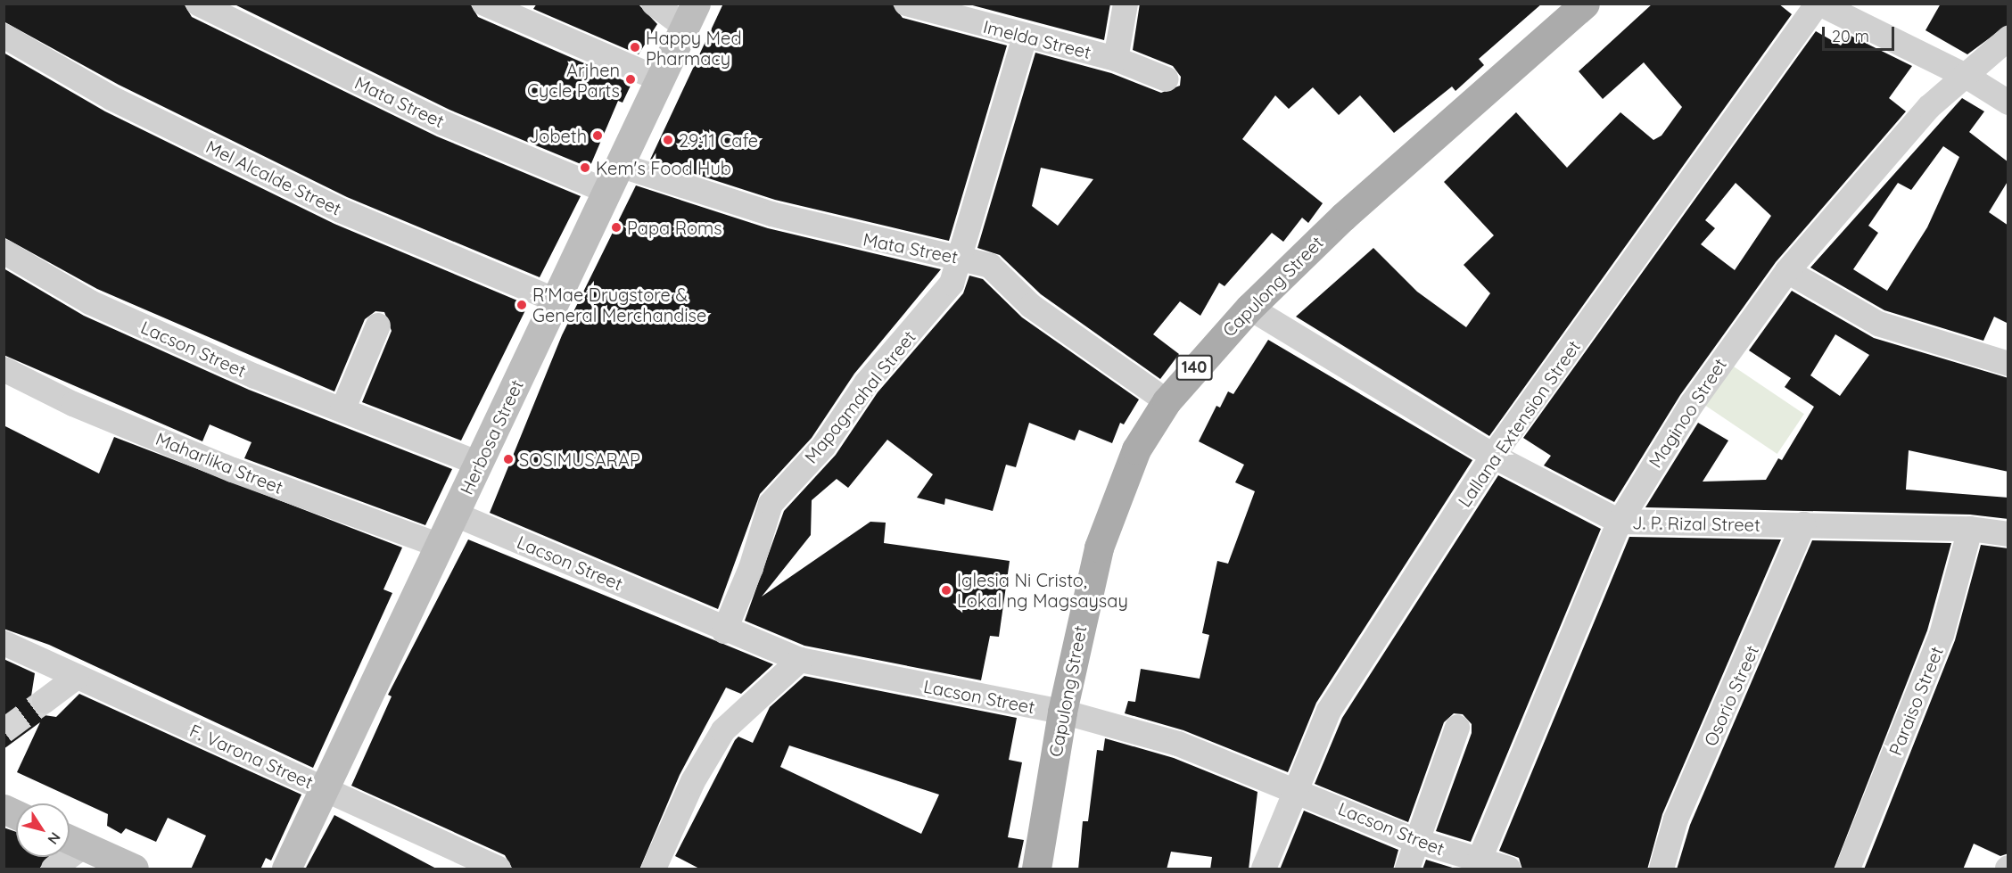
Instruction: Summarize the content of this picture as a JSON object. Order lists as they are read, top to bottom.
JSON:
{
  "streets": {
    "main road": ["Capulong Street", "140"],
    "street": [
      "Imelda Street",
      "Mata Street",
      "Mel Alcalde Street",
      "Lacson Street",
      "Mapagmahal Street",
      "Maginoo Street",
      "Lallana Extension Street",
      "Herbosa Street",
      "Maharlika Street",
      "J. P. Rizal Street",
      "Osorio Street",
      "Paraiso Street",
      "F. Varona Street"
    ]
  },
  "crossings": [
    ["Imelda Street", "Mapagmahal Street"],
    ["Mata Street", "Capulong Street"],
    ["Mata Street", "Mapagmahal Street"],
    ["Mata Street", "Herbosa Street"],
    ["Mel Alcalde Street", "Herbosa Street"],
    ["Capulong Street", "Lacson Street"],
    ["Capulong Street", "J. P. Rizal Street"],
    ["Lacson Street", "Mapagmahal Street"],
    ["Lacson Street", "Maginoo Street"],
    ["Lacson Street", "Lallana Extension Street"],
    ["Lacson Street", "Herbosa Street"],
    ["Maginoo Street", "J. P. Rizal Street"],
    ["Lallana Extension Street", "J. P. Rizal Street"],
    ["Herbosa Street", "Maharlika Street"],
    ["Herbosa Street", "F. Varona Street"],
    ["J. P. Rizal Street", "Osorio Street"],
    ["J. P. Rizal Street", "Paraiso Street"]
  ],
  "places": [
    "Happy Med Pharmacy",
    "Arjhen Cycle Parts",
    "Jobeth",
    "29:11 Cafe",
    "Kem's Food Hub",
    "Papa Roms",
    "R'Mae Drugstore & General Merchandise",
    "SOSIMUSARAP",
    "Iglesia Ni Cristo, Lokal ng Magsaysay"
  ],
  "scale_bar": "20 m",
  "north": "bottom right"
}
